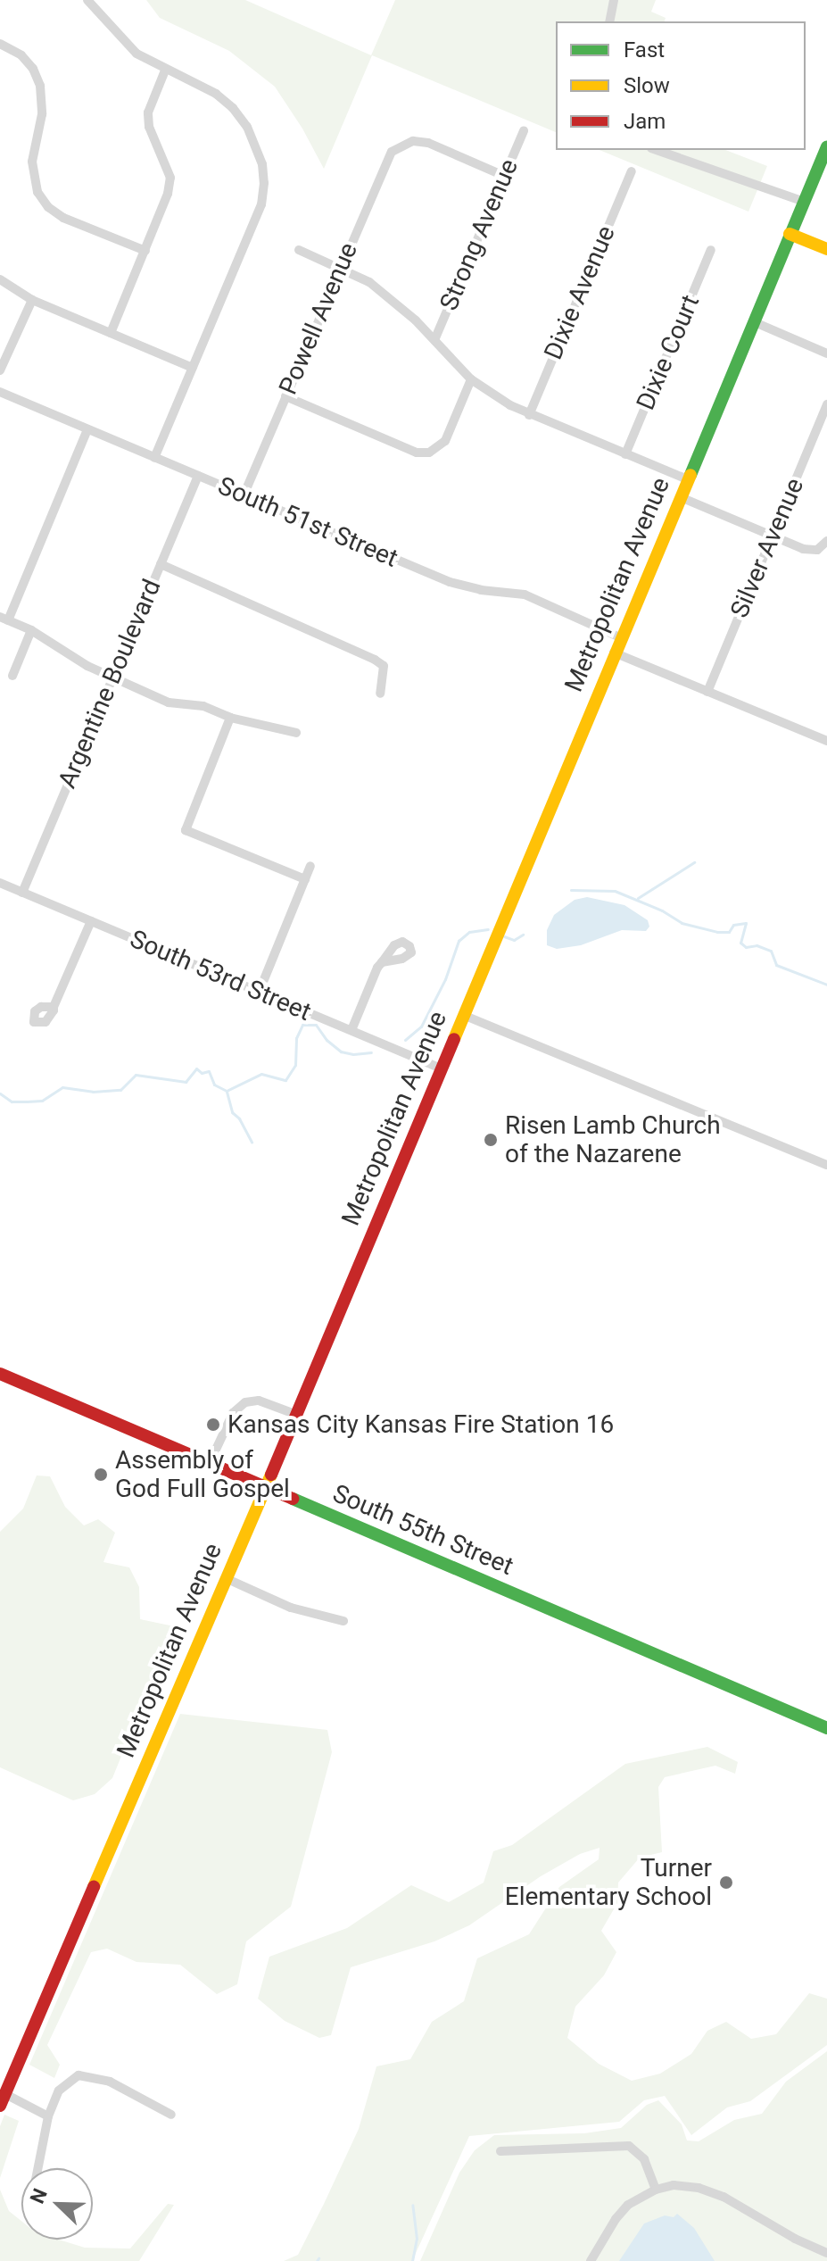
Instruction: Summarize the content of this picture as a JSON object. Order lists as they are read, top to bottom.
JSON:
{
  "streets": {
    "main road": ["Metropolitan Avenue", "South 55th Street"],
    "street": [
      "Strong Avenue",
      "Dixie Avenue",
      "Powell Avenue",
      "Dixie Court",
      "South 51st Street",
      "Silver Avenue",
      "Argentine Boulevard",
      "South 53rd Street"
    ]
  },
  "crossings": [
    ["Strong Avenue", "Powell Avenue"],
    ["Powell Avenue", "South 51st Street"],
    ["South 51st Street", "Metropolitan Avenue"],
    ["South 51st Street", "Argentine Boulevard"],
    ["Metropolitan Avenue", "South 53rd Street"],
    ["Metropolitan Avenue", "South 55th Street"],
    ["Argentine Boulevard", "South 53rd Street"]
  ],
  "places": [
    "Risen Lamb Church of the Nazarene",
    "Kansas City Kansas Fire Station 16",
    "Assembly of God Full Gospel",
    "Turner Elementary School"
  ],
  "legend": ["Fast", "Slow", "Jam"],
  "north": "top left"
}
